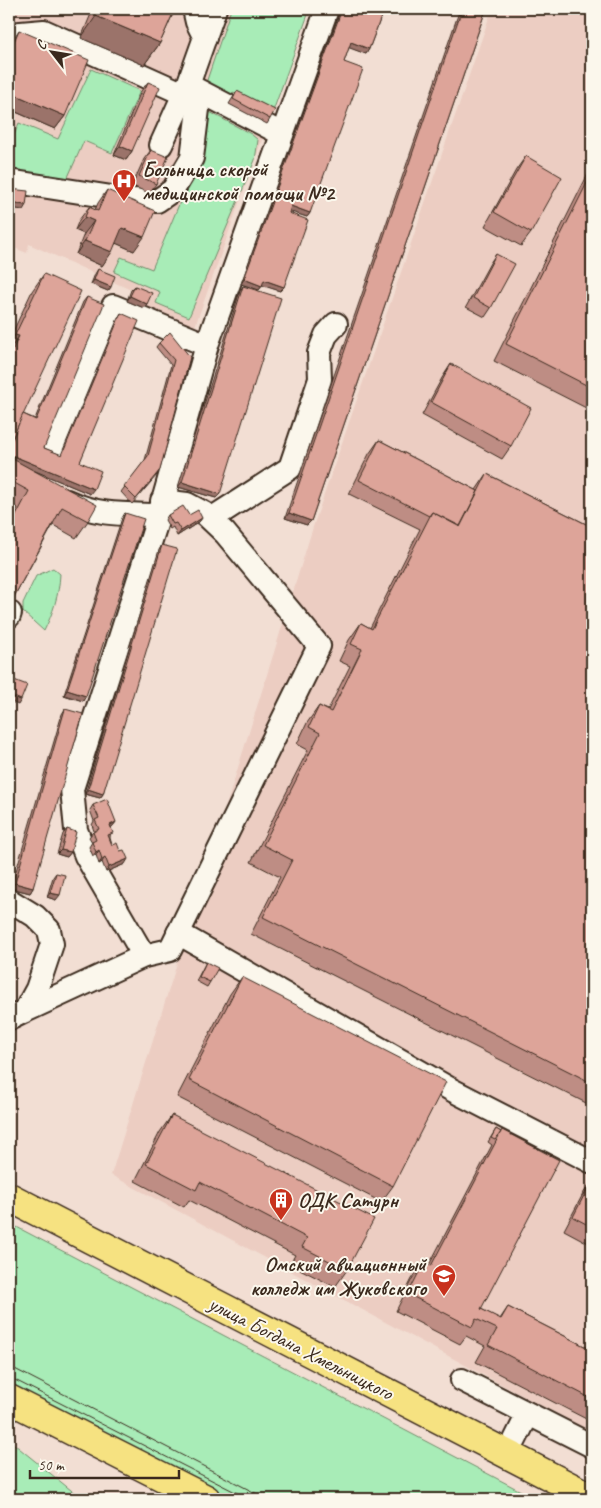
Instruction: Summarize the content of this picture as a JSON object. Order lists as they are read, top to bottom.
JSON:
{
  "streets": {
    "main road": ["улица Богдана Хмельницкого"]
  },
  "places": {
    "hospital": ["Больница скорой медицинской помощи №2"],
    "building": ["ОДК Сатурн"],
    "school or university": ["Омский авиационный колледж им Жуковского"]
  },
  "scale_bar": "50 m",
  "north": "top left"
}
